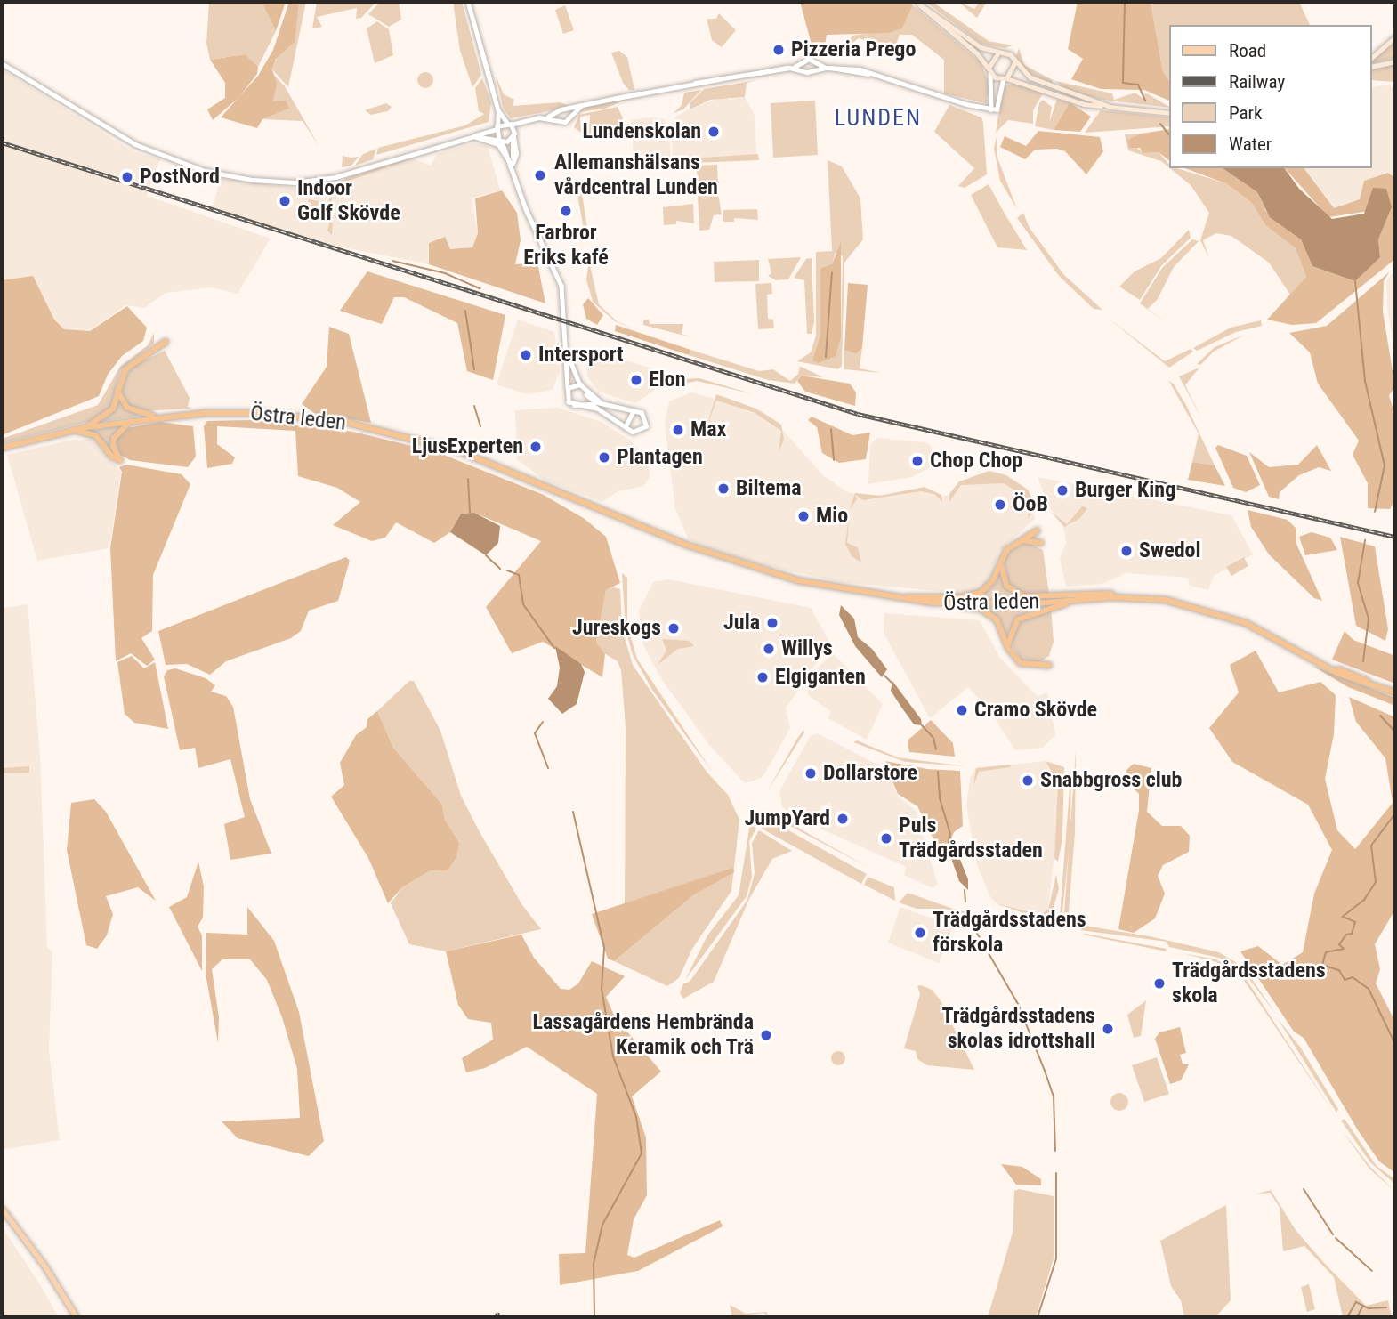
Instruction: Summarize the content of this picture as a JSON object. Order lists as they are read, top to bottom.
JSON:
{
  "streets": {
    "highway": ["Östra leden"]
  },
  "districts": ["LUNDEN"],
  "places": [
    "Pizzeria Prego",
    "Lundenskolan",
    "Allemanshälsans vårdcentral Lunden",
    "PostNord",
    "Indoor Golf Skövde",
    "Farbror Eriks kafé",
    "Intersport",
    "Elon",
    "Max",
    "LjusExperten",
    "Plantagen",
    "Chop Chop",
    "Biltema",
    "Burger King",
    "ÖoB",
    "Mio",
    "Swedol",
    "Jula",
    "Jureskogs",
    "Willys",
    "Elgiganten",
    "Cramo Skövde",
    "Dollarstore",
    "Snabbgross club",
    "JumpYard",
    "Puls Trädgårdsstaden",
    "Trädgårdsstadens förskola",
    "Trädgårdsstadens skola",
    "Trädgårdsstadens skolas idrottshall",
    "Lassagårdens Hembrända Keramik och Trä"
  ],
  "legend": [
    "Road",
    "Railway",
    "Park",
    "Water"
  ]
}
